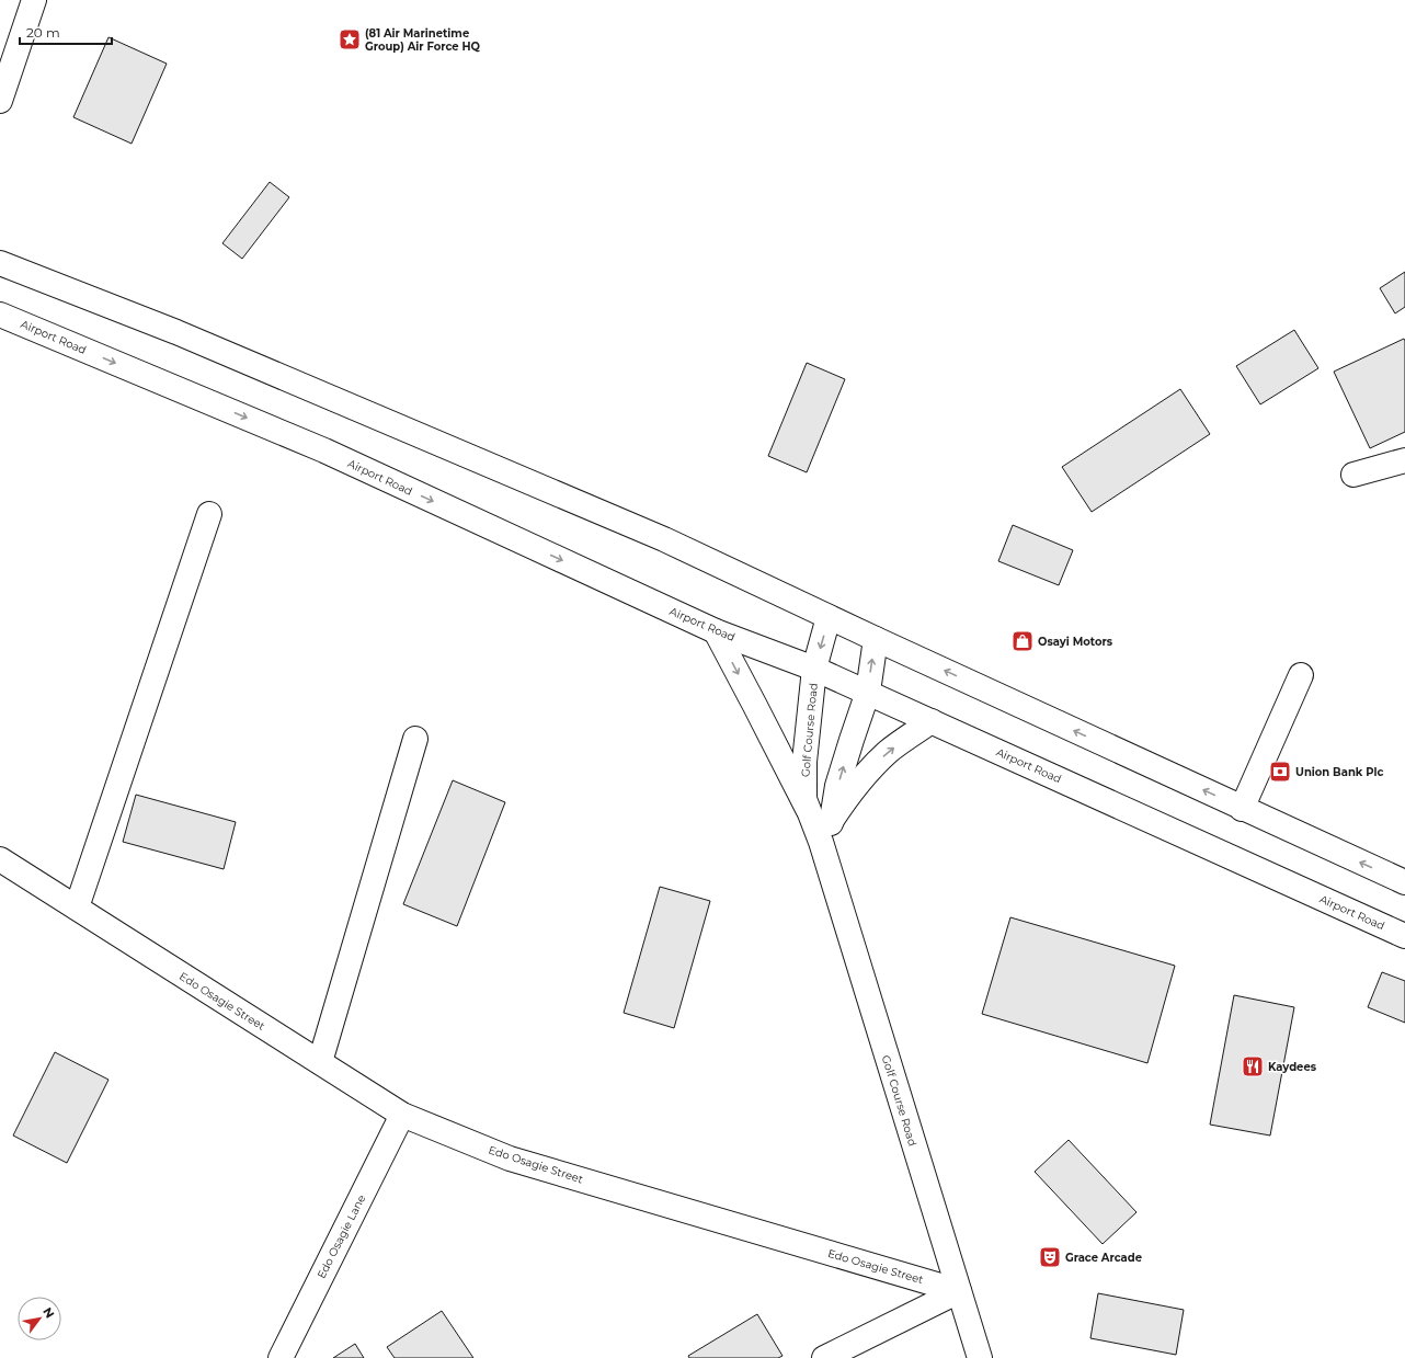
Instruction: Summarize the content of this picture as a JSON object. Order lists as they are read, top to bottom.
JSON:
{
  "streets": {
    "main road": [
      "Airport Road",
      "Golf Course Road",
      "Edo Osagie Street",
      "Edo Osagie Lane"
    ]
  },
  "crossings": [
    ["Airport Road", "Golf Course Road"],
    ["Golf Course Road", "Edo Osagie Street"],
    ["Edo Osagie Street", "Edo Osagie Lane"]
  ],
  "places": {
    "place": ["(81 Air Marinetime Group) Air Force HQ"],
    "shop": ["Osayi Motors"],
    "bank": ["Union Bank Plc"],
    "restaurant": ["Kaydees"],
    "theatre": ["Grace Arcade"]
  },
  "scale_bar": "20 m",
  "north": "top right"
}
